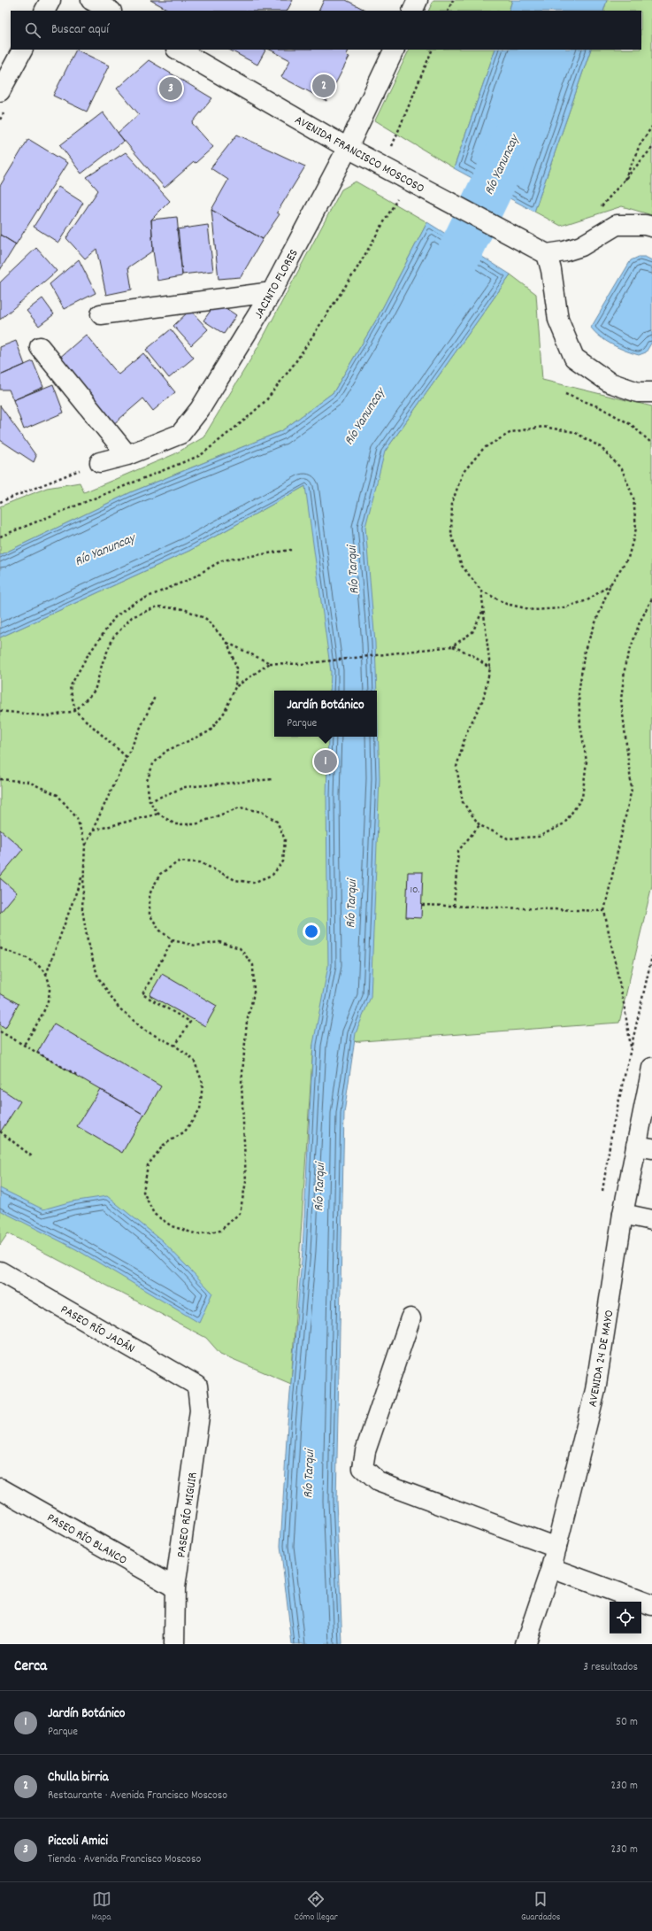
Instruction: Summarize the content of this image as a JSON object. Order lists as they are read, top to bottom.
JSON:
{
  "streets": {
    "street": [
      "AVENIDA FRANCISCO MOSCOSO",
      "JACINTO FLORES",
      "PASEO RÍO JADÁN",
      "AVENIDA 24 DE MAYO",
      "PASEO RÍO MIGUIR",
      "PASEO RÍO BLANCO"
    ]
  },
  "crossings": [
    ["AVENIDA FRANCISCO MOSCOSO", "JACINTO FLORES"],
    ["PASEO RÍO JADÁN", "PASEO RÍO MIGUIR"],
    ["PASEO RÍO MIGUIR", "PASEO RÍO BLANCO"]
  ],
  "water": ["Río Yanuncay", "Río Tarqui"],
  "house_numbers": ["10."],
  "page": {
    "search": "Buscar aquí",
    "pins": ["2", "3", "1"],
    "popup": ["Jardín Botánico", "Parque"],
    "heading": ["Cerca", "3 resultados"],
    "list": [
      {
        "mark": "1",
        "name": "Jardín Botánico",
        "note": "Parque",
        "value": "50 m"
      },
      {
        "mark": "2",
        "name": "Chulla birria",
        "note": "Restaurante · Avenida Francisco Moscoso",
        "value": "230 m"
      },
      {
        "mark": "3",
        "name": "Piccoli Amici",
        "note": "Tienda · Avenida Francisco Moscoso",
        "value": "230 m"
      }
    ],
    "nav": ["Mapa", "Cómo llegar", "Guardados"]
  }
}
